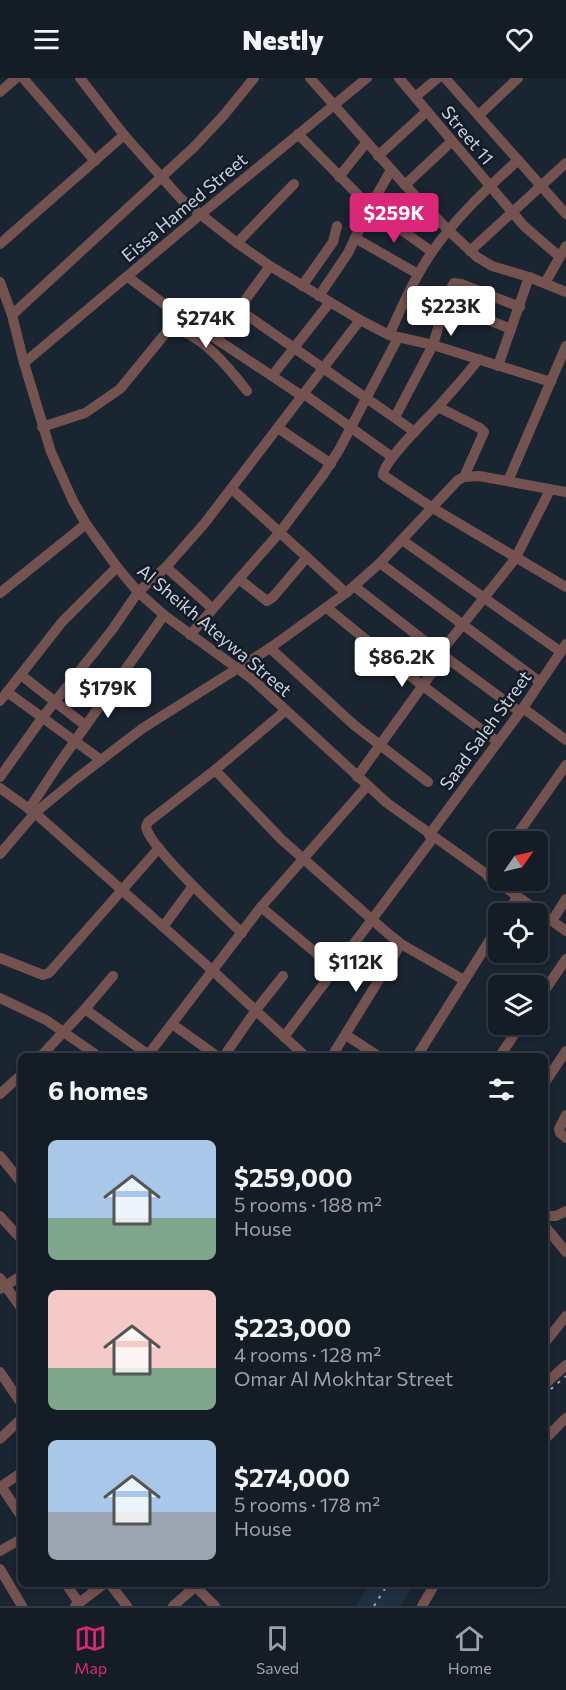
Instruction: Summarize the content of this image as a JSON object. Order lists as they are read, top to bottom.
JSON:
{
  "streets": {
    "street": [
      "Street 11",
      "Eissa Hamed Street",
      "Al Sheikh Ateywa Street",
      "Saad Saleh Street"
    ]
  },
  "crossings": [
    ["Eissa Hamed Street", "Al Sheikh Ateywa Street"],
    ["Al Sheikh Ateywa Street", "Saad Saleh Street"]
  ],
  "north": "top right",
  "page": {
    "header": "Nestly",
    "price": [
      "$259K",
      "$223K",
      "$274K",
      "$86.2K",
      "$179K",
      "$112K"
    ],
    "heading": "6 homes",
    "list": [
      {
        "name": "$259,000",
        "note": "5 rooms · 188 m² · House"
      },
      {
        "name": "$223,000",
        "note": "4 rooms · 128 m² · Omar Al Mokhtar Street"
      },
      {
        "name": "$274,000",
        "note": "5 rooms · 178 m² · House"
      }
    ],
    "tabs": ["Map", "Saved", "Home"]
  }
}
